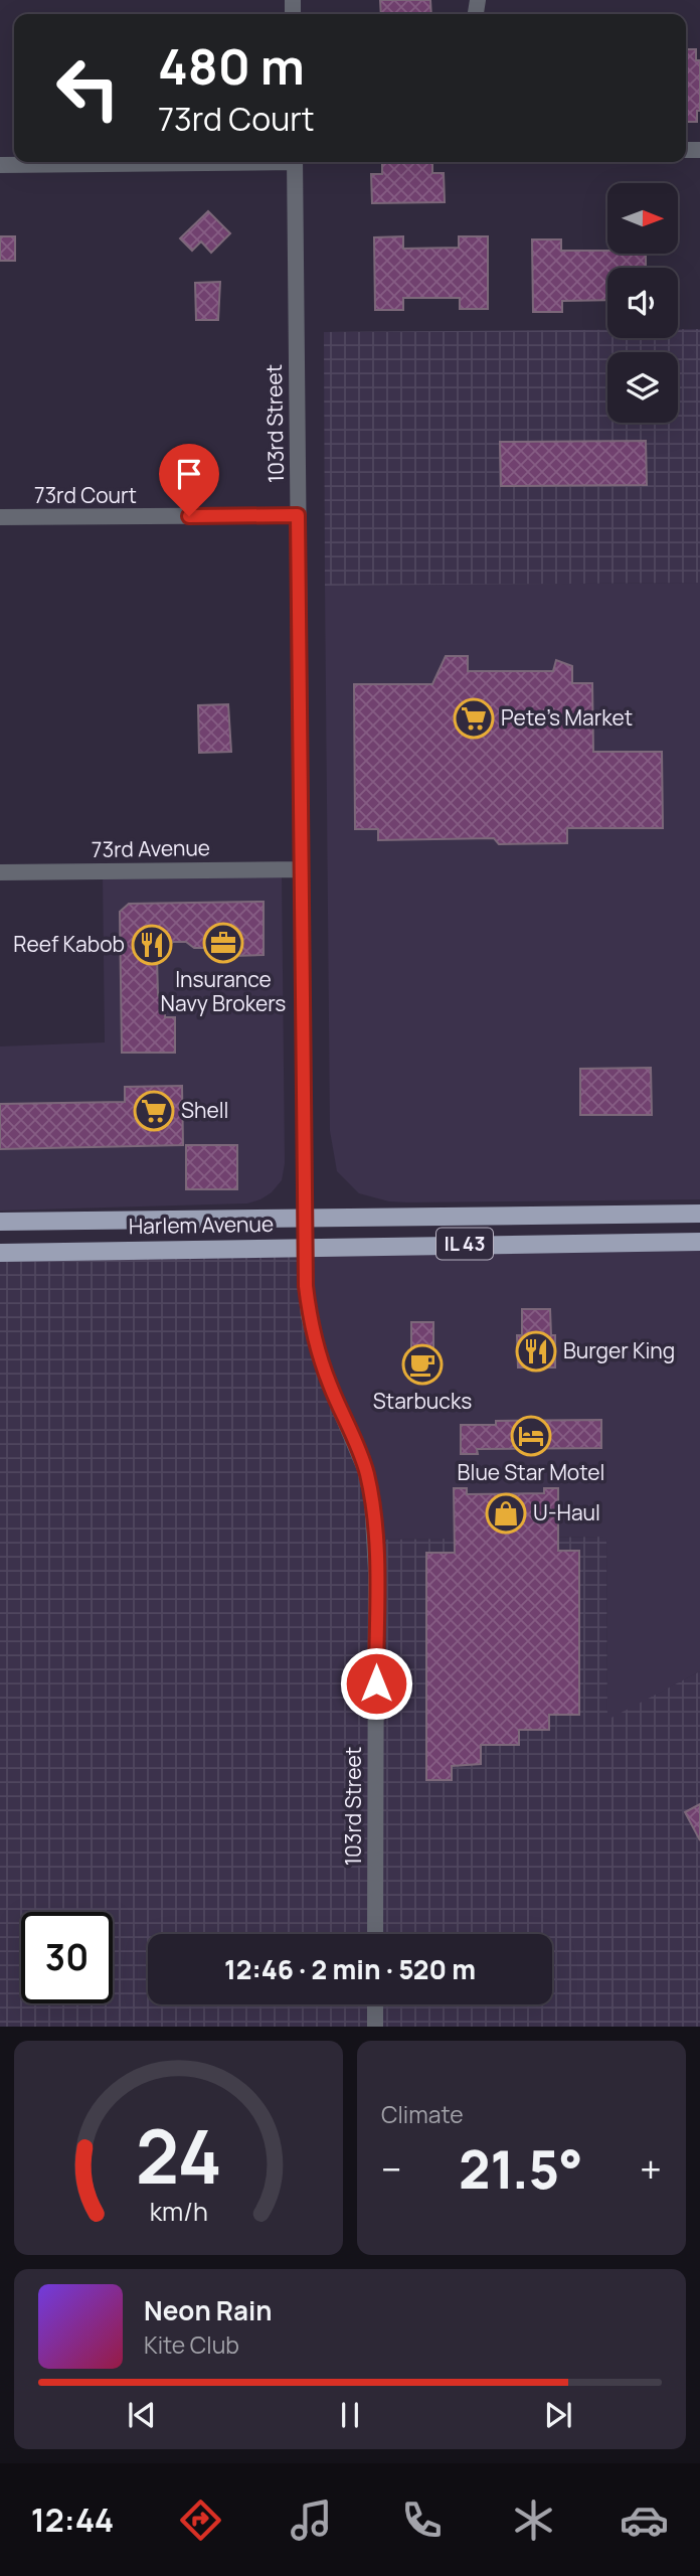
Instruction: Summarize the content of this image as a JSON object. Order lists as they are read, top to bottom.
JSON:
{
  "streets": {
    "main road": ["Harlem Avenue", "IL 43"],
    "street": ["103rd Street", "73rd Court", "73rd Avenue"]
  },
  "crossings": [
    ["103rd Street", "73rd Court"],
    ["103rd Street", "73rd Avenue"],
    ["103rd Street", "Harlem Avenue"]
  ],
  "places": {
    "supermarket": ["Pete's Market", "Shell"],
    "office": ["Insurance Navy Brokers"],
    "restaurant": ["Reef Kabob", "Burger King"],
    "cafe": ["Starbucks"],
    "hotel": ["Blue Star Motel"],
    "shop": ["U-Haul"]
  },
  "north": "right",
  "page": {
    "turn": ["480 m", "73rd Court"],
    "limit": "30",
    "trip": "12:46 · 2 min · 520 m",
    "tile": "Climate",
    "heat": ["−", "21.5°", "+"],
    "song": ["Neon Rain", "Kite Club"],
    "tabs": "12:44",
    "gauge": ["24", "km/h"]
  }
}
